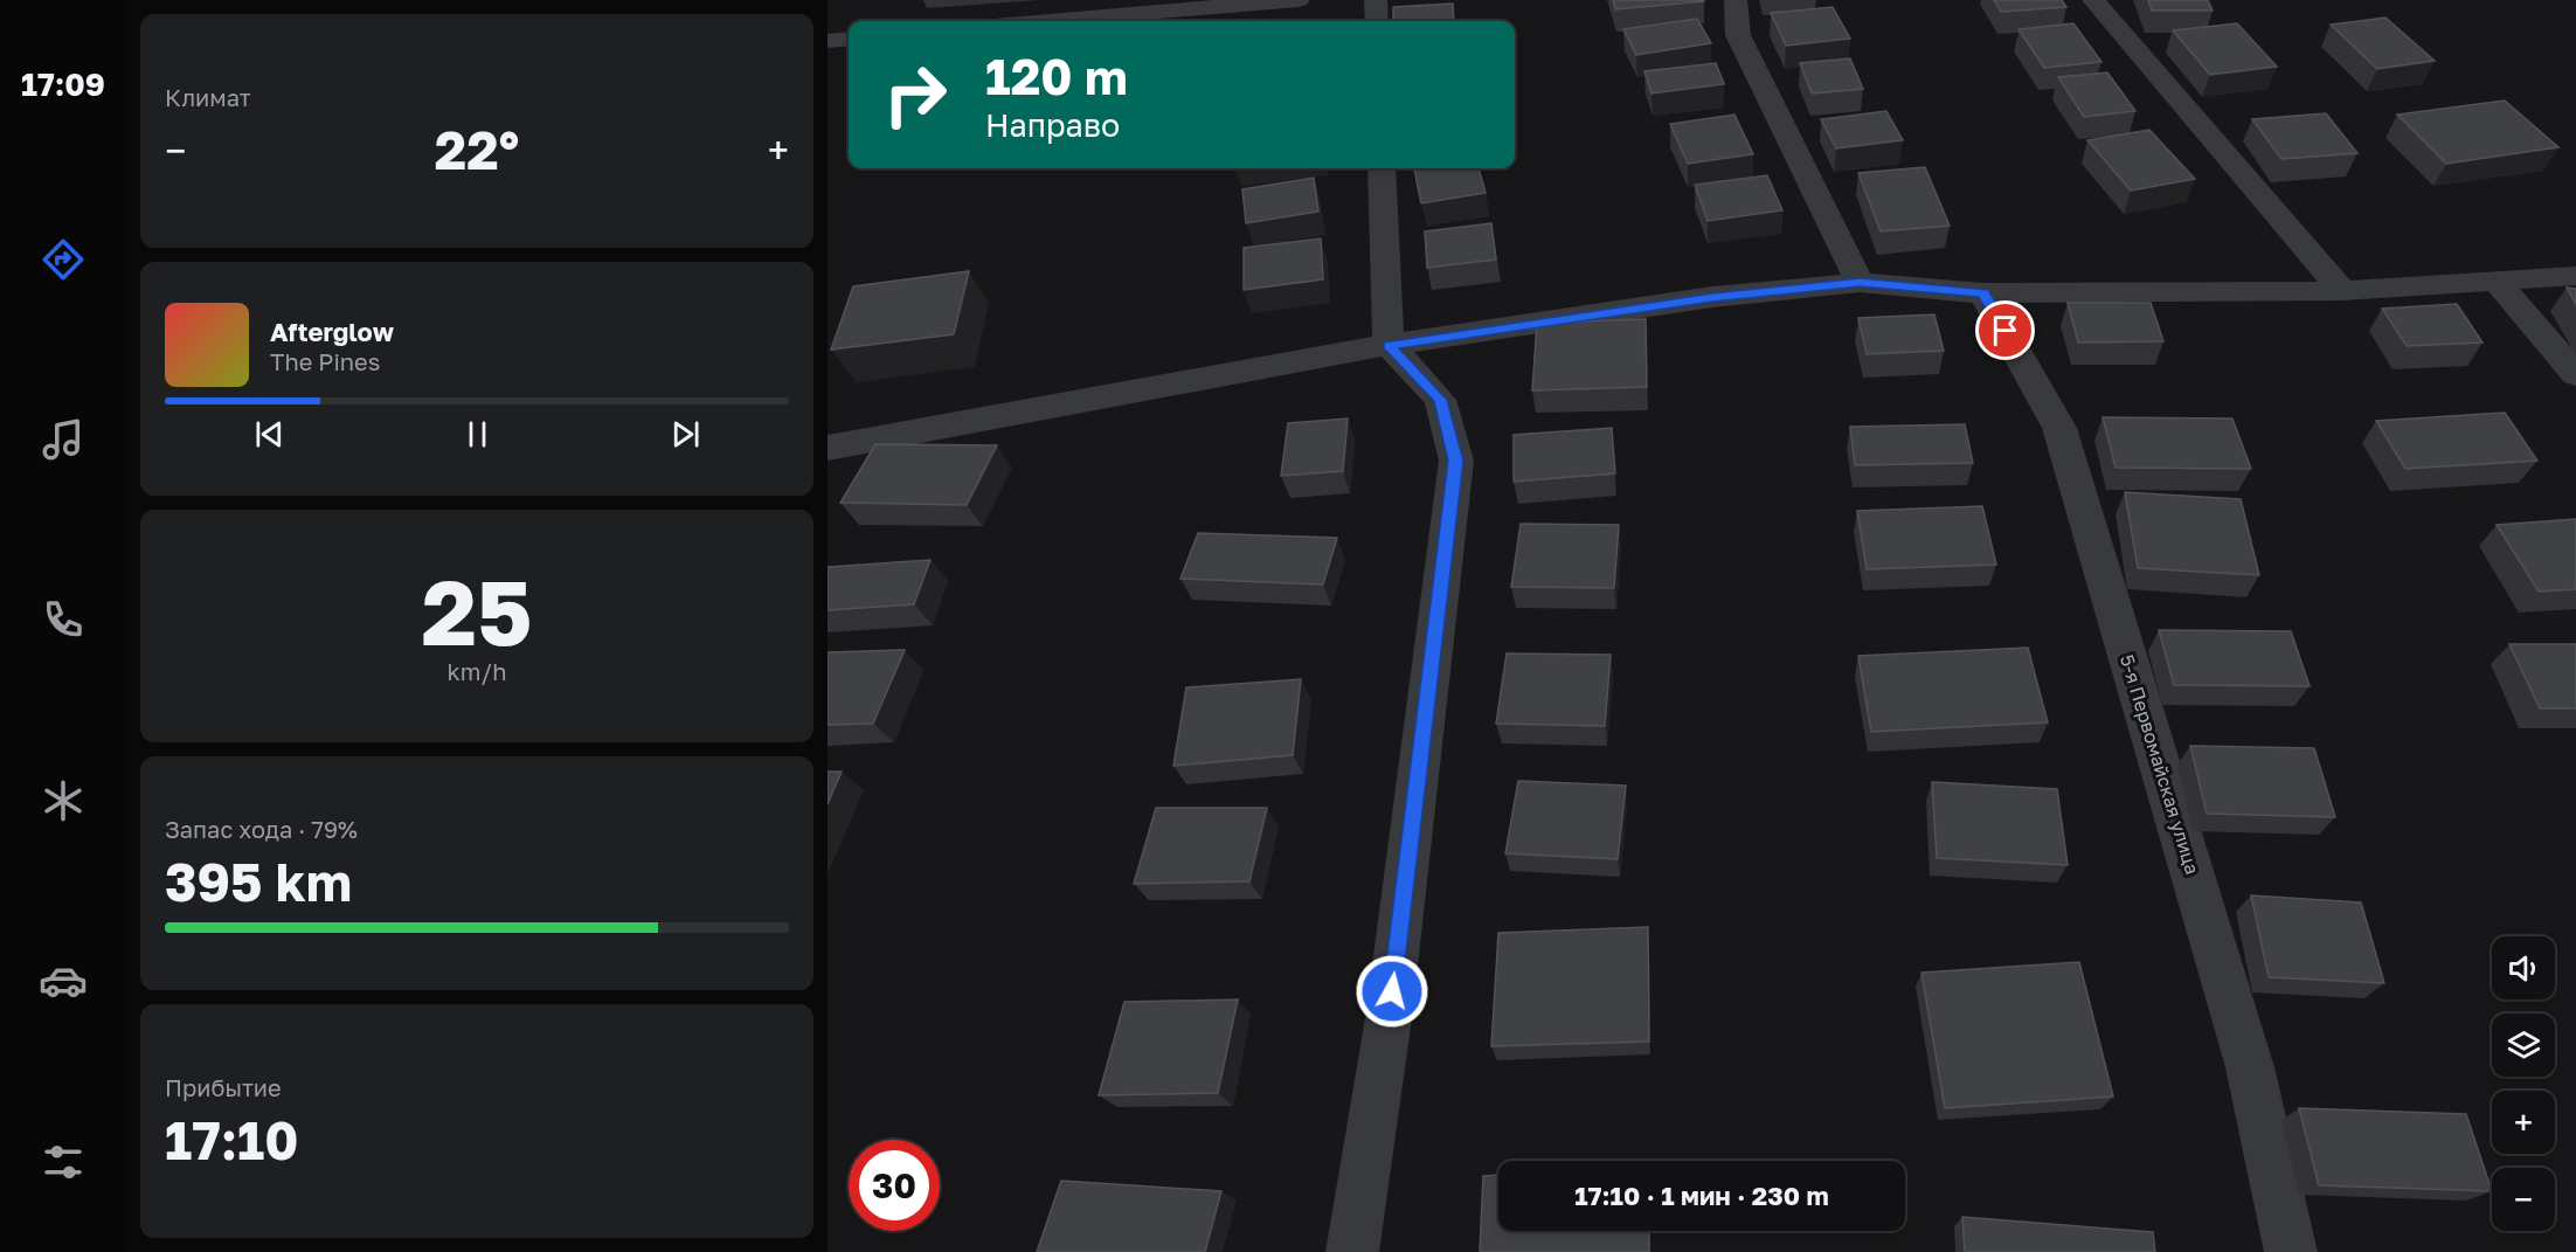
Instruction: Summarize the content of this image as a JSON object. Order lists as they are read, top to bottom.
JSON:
{
  "streets": {
    "street": ["5-я Первомайская улица"]
  },
  "page": {
    "tabs": "17:09",
    "tile": [
      "Климат",
      ["25", "km/h"],
      ["Запас хода · 79%", "395 km"],
      ["Прибытие", "17:10"]
    ],
    "turn": ["120 m", "Направо"],
    "heat": ["−", "22°", "+"],
    "song": ["Afterglow", "The Pines"],
    "map_buttons": ["+", "−"],
    "limit": "30",
    "trip": "17:10 · 1 мин · 230 m"
  }
}
